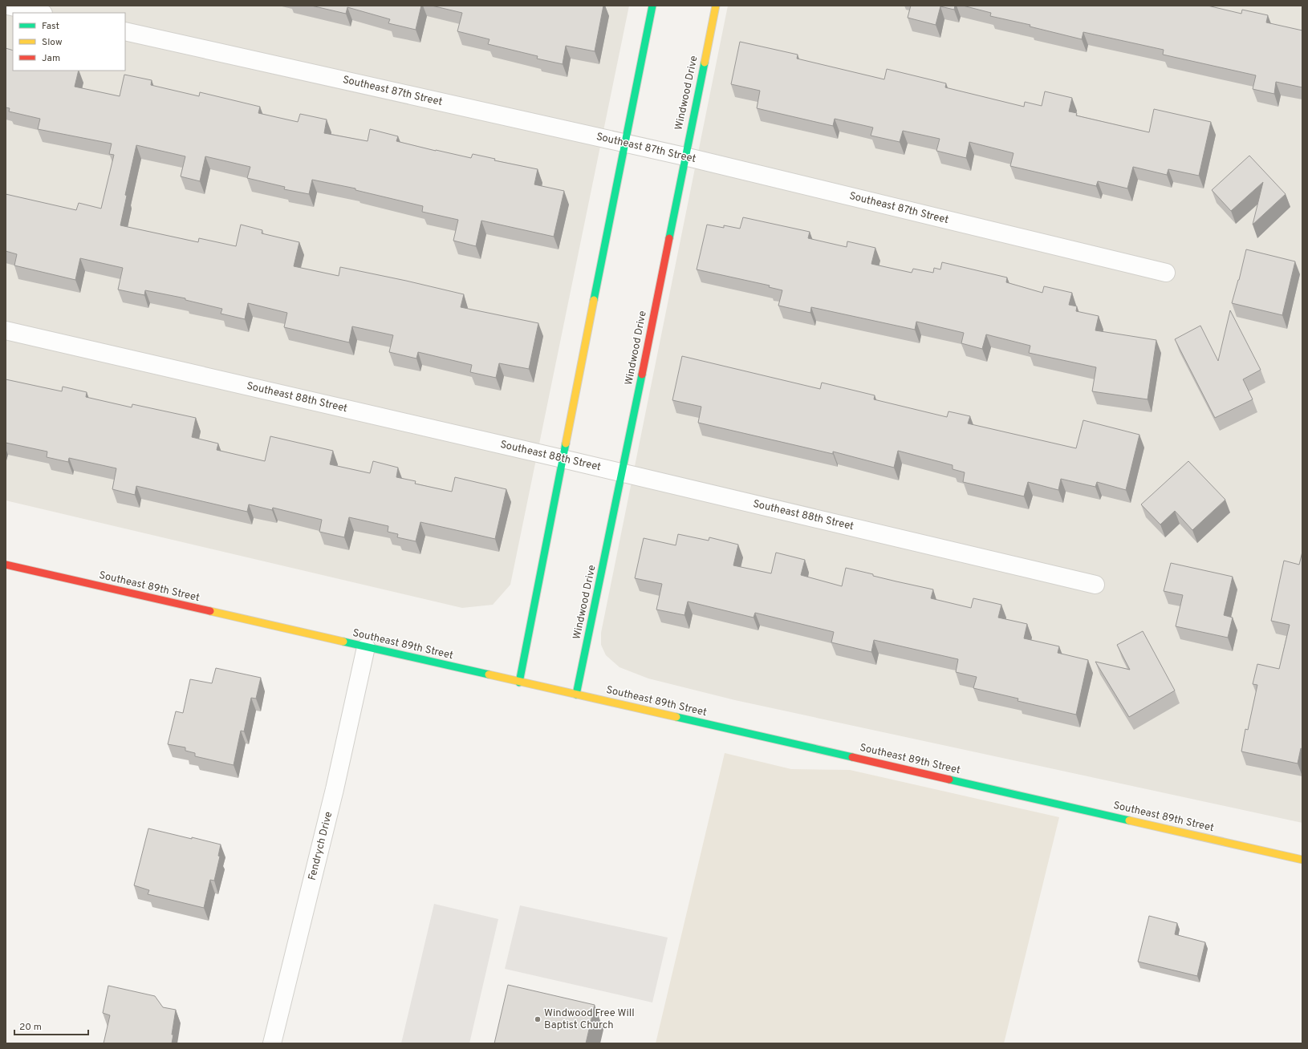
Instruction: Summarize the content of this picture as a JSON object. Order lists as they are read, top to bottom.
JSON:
{
  "streets": {
    "street": [
      "Southeast 87th Street",
      "Windwood Drive",
      "Southeast 88th Street",
      "Southeast 89th Street",
      "Fendrych Drive"
    ]
  },
  "crossings": [
    ["Southeast 87th Street", "Windwood Drive"],
    ["Windwood Drive", "Southeast 88th Street"],
    ["Windwood Drive", "Southeast 89th Street"],
    ["Southeast 89th Street", "Fendrych Drive"]
  ],
  "places": ["Windwood Free Will Baptist Church"],
  "legend": ["Fast", "Slow", "Jam"],
  "scale_bar": "20 m"
}
